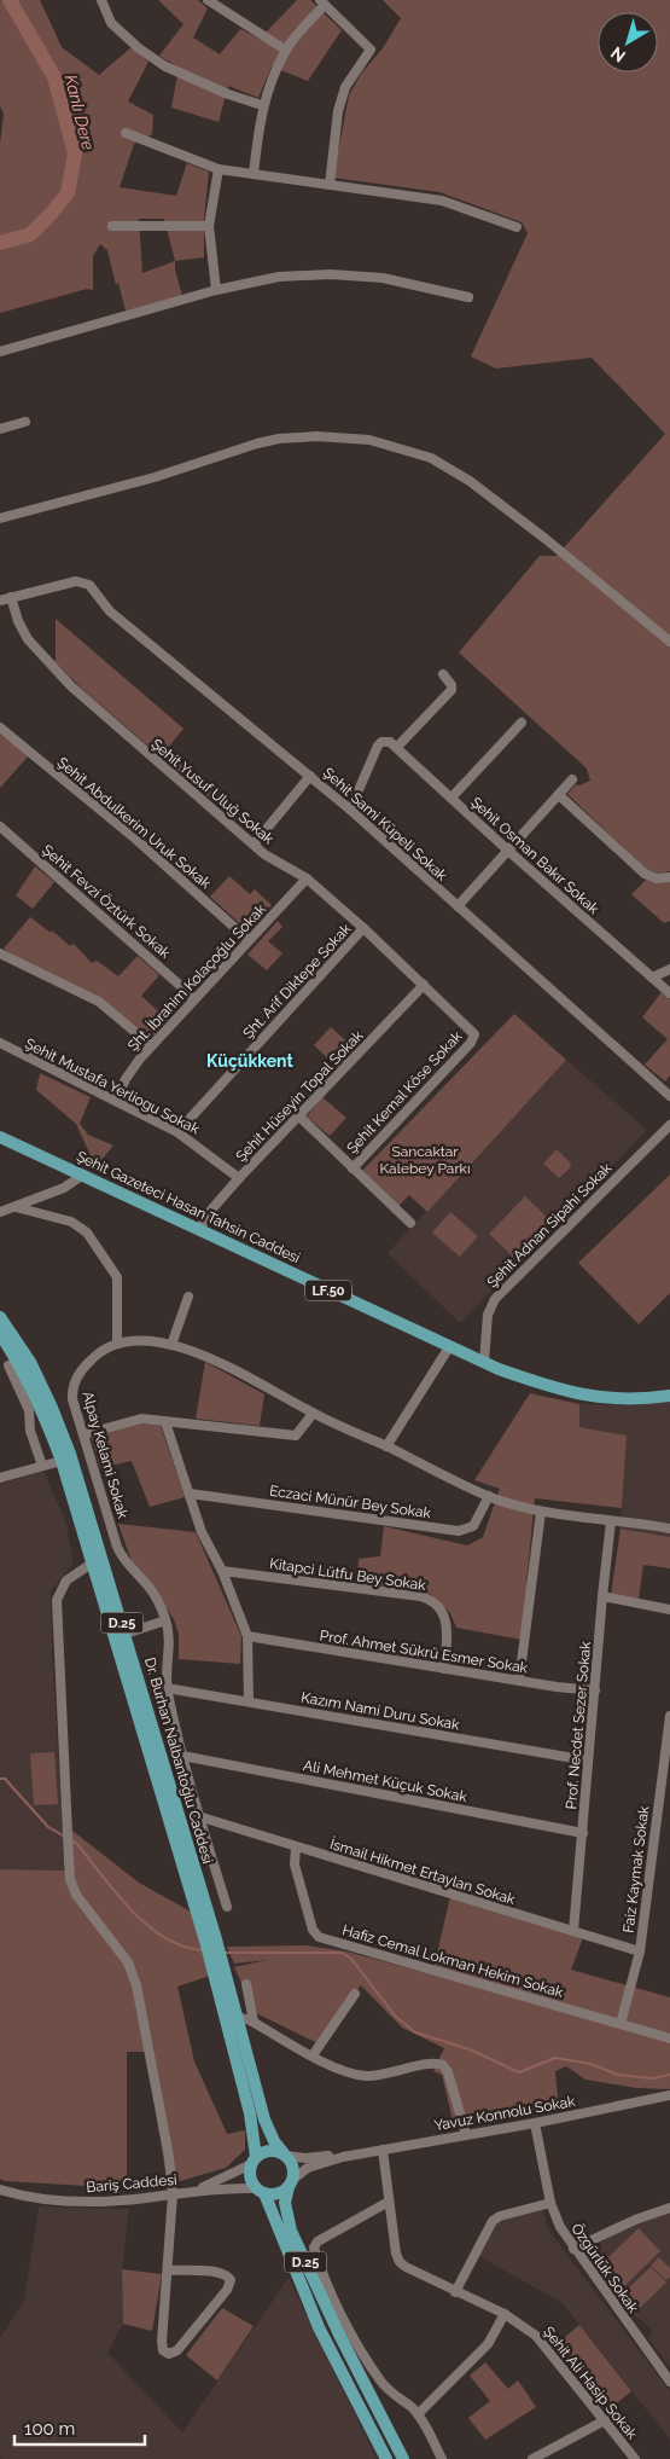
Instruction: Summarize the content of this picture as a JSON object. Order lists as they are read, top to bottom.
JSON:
{
  "streets": {
    "main road": [
      "Şehit Gazeteci Hasan Tahsin Caddesi",
      "LF.50",
      "D.25",
      "Dr. Burhan Nalbantoğlu Caddesi"
    ],
    "street": [
      "Şehit Yusuf Uluğ Sokak",
      "Şehit Abdulkerim Uruk Sokak",
      "Şehit Sami Küpeli Sokak",
      "Şehit Osman Bakır Sokak",
      "Şehit Fevzi Öztürk Sokak",
      "Şht. İbrahim Kolaçoğlu Sokak",
      "Şht. Arif Diktepe Sokak",
      "Şehit Mustafa Yerliogu Sokak",
      "Şehit Kemal Köse Sokak",
      "Şehit Hüseyin Topal Sokak",
      "Şehit Adnan Sipahi Sokak",
      "Alpay Kelami Sokak",
      "Eczaci Münür Bey Sokak",
      "Kitapci Lütfu Bey Sokak",
      "Prof. Ahmet Sükrü Esmer Sokak",
      "Kazım Nami Duru Sokak",
      "Prof. Necdet Sezer Sokak",
      "Ali Mehmet Küçuk Sokak",
      "Faiz Kaymak Sokak",
      "İsmail Hikmet Ertaylan Sokak",
      "Hafiz Cemal Lokman Hekim Sokak",
      "Yavuz Konnolu Sokak",
      "Bariş Caddesi",
      "Özgürlük Sokak",
      "Şehit Ali Hasip Sokak"
    ]
  },
  "crossings": [
    ["Şehit Yusuf Uluğ Sokak", "Şehit Sami Küpeli Sokak"],
    ["Şehit Yusuf Uluğ Sokak", "Şht. İbrahim Kolaçoğlu Sokak"],
    ["Şehit Yusuf Uluğ Sokak", "Şht. Arif Diktepe Sokak"],
    ["Şehit Yusuf Uluğ Sokak", "Şehit Kemal Köse Sokak"],
    ["Şehit Yusuf Uluğ Sokak", "Şehit Hüseyin Topal Sokak"],
    ["Şehit Abdulkerim Uruk Sokak", "Şht. İbrahim Kolaçoğlu Sokak"],
    ["Şehit Sami Küpeli Sokak", "Şehit Osman Bakır Sokak"],
    ["Şehit Fevzi Öztürk Sokak", "Şht. İbrahim Kolaçoğlu Sokak"],
    ["Şht. İbrahim Kolaçoğlu Sokak", "Şehit Mustafa Yerliogu Sokak"],
    ["Şht. Arif Diktepe Sokak", "Şehit Mustafa Yerliogu Sokak"],
    ["Şehit Mustafa Yerliogu Sokak", "Şehit Hüseyin Topal Sokak"],
    ["Şehit Hüseyin Topal Sokak", "Şehit Gazeteci Hasan Tahsin Caddesi"],
    ["Şehit Gazeteci Hasan Tahsin Caddesi", "Şehit Adnan Sipahi Sokak"],
    ["Alpay Kelami Sokak", "Eczaci Münür Bey Sokak"],
    ["Alpay Kelami Sokak", "Kazım Nami Duru Sokak"],
    ["Alpay Kelami Sokak", "Prof. Necdet Sezer Sokak"],
    ["Alpay Kelami Sokak", "Ali Mehmet Küçuk Sokak"],
    ["Alpay Kelami Sokak", "İsmail Hikmet Ertaylan Sokak"],
    ["Kitapci Lütfu Bey Sokak", "Prof. Ahmet Sükrü Esmer Sokak"],
    ["D.25", "Dr. Burhan Nalbantoğlu Caddesi"],
    ["D.25", "Yavuz Konnolu Sokak"],
    ["D.25", "Bariş Caddesi"],
    ["Prof. Ahmet Sükrü Esmer Sokak", "Prof. Necdet Sezer Sokak"],
    ["Kazım Nami Duru Sokak", "Prof. Necdet Sezer Sokak"],
    ["Prof. Necdet Sezer Sokak", "Ali Mehmet Küçuk Sokak"],
    ["Prof. Necdet Sezer Sokak", "İsmail Hikmet Ertaylan Sokak"],
    ["Dr. Burhan Nalbantoğlu Caddesi", "Yavuz Konnolu Sokak"],
    ["Dr. Burhan Nalbantoğlu Caddesi", "Bariş Caddesi"],
    ["Faiz Kaymak Sokak", "İsmail Hikmet Ertaylan Sokak"],
    ["Faiz Kaymak Sokak", "Hafiz Cemal Lokman Hekim Sokak"],
    ["İsmail Hikmet Ertaylan Sokak", "Hafiz Cemal Lokman Hekim Sokak"],
    ["Yavuz Konnolu Sokak", "Bariş Caddesi"],
    ["Yavuz Konnolu Sokak", "Özgürlük Sokak"],
    ["Yavuz Konnolu Sokak", "Şehit Ali Hasip Sokak"]
  ],
  "districts": ["Küçükkent"],
  "water": ["Kanlı Dere"],
  "parks": ["Sancaktar Kalebey Parkı"],
  "scale_bar": "100 m",
  "north": "bottom left"
}
